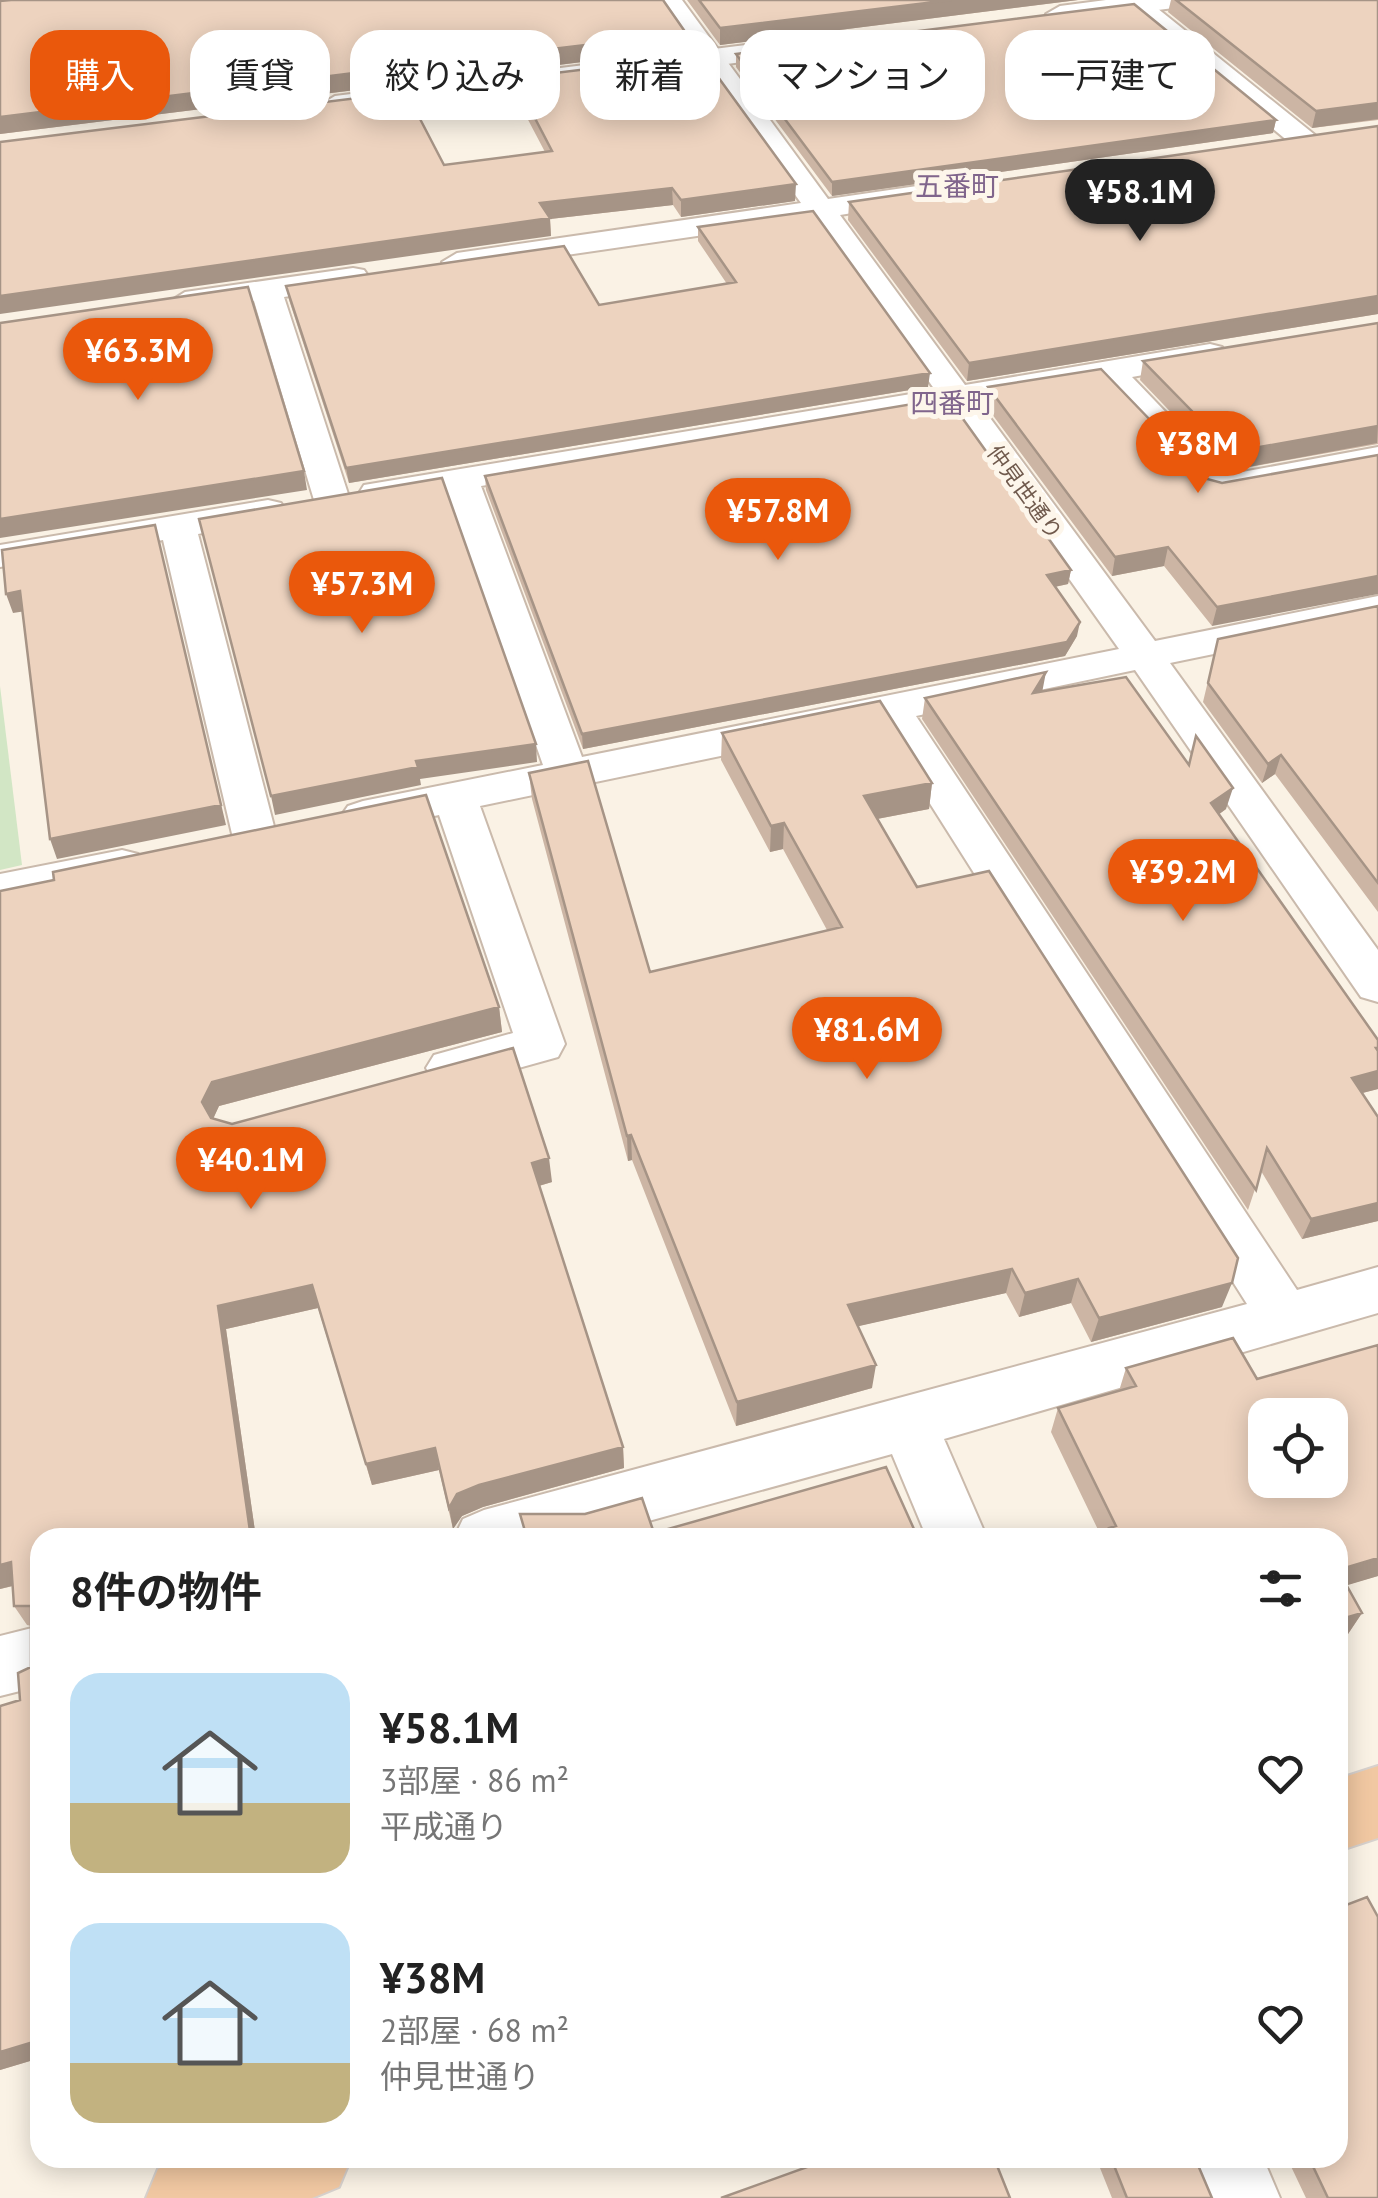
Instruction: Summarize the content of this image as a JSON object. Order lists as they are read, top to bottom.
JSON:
{
  "streets": {
    "street": ["仲見世通り"]
  },
  "districts": ["五番町", "四番町"],
  "page": {
    "chip": [
      "購入",
      "賃貸",
      "絞り込み",
      "新着",
      "マンション",
      "一戸建て"
    ],
    "price": [
      "¥58.1M",
      "¥63.3M",
      "¥38M",
      "¥57.8M",
      "¥57.3M",
      "¥39.2M",
      "¥81.6M",
      "¥40.1M"
    ],
    "heading": "8件の物件",
    "list": [
      {
        "name": "¥58.1M",
        "note": "3部屋 · 86 m² · 平成通り"
      },
      {
        "name": "¥38M",
        "note": "2部屋 · 68 m² · 仲見世通り"
      }
    ]
  }
}
